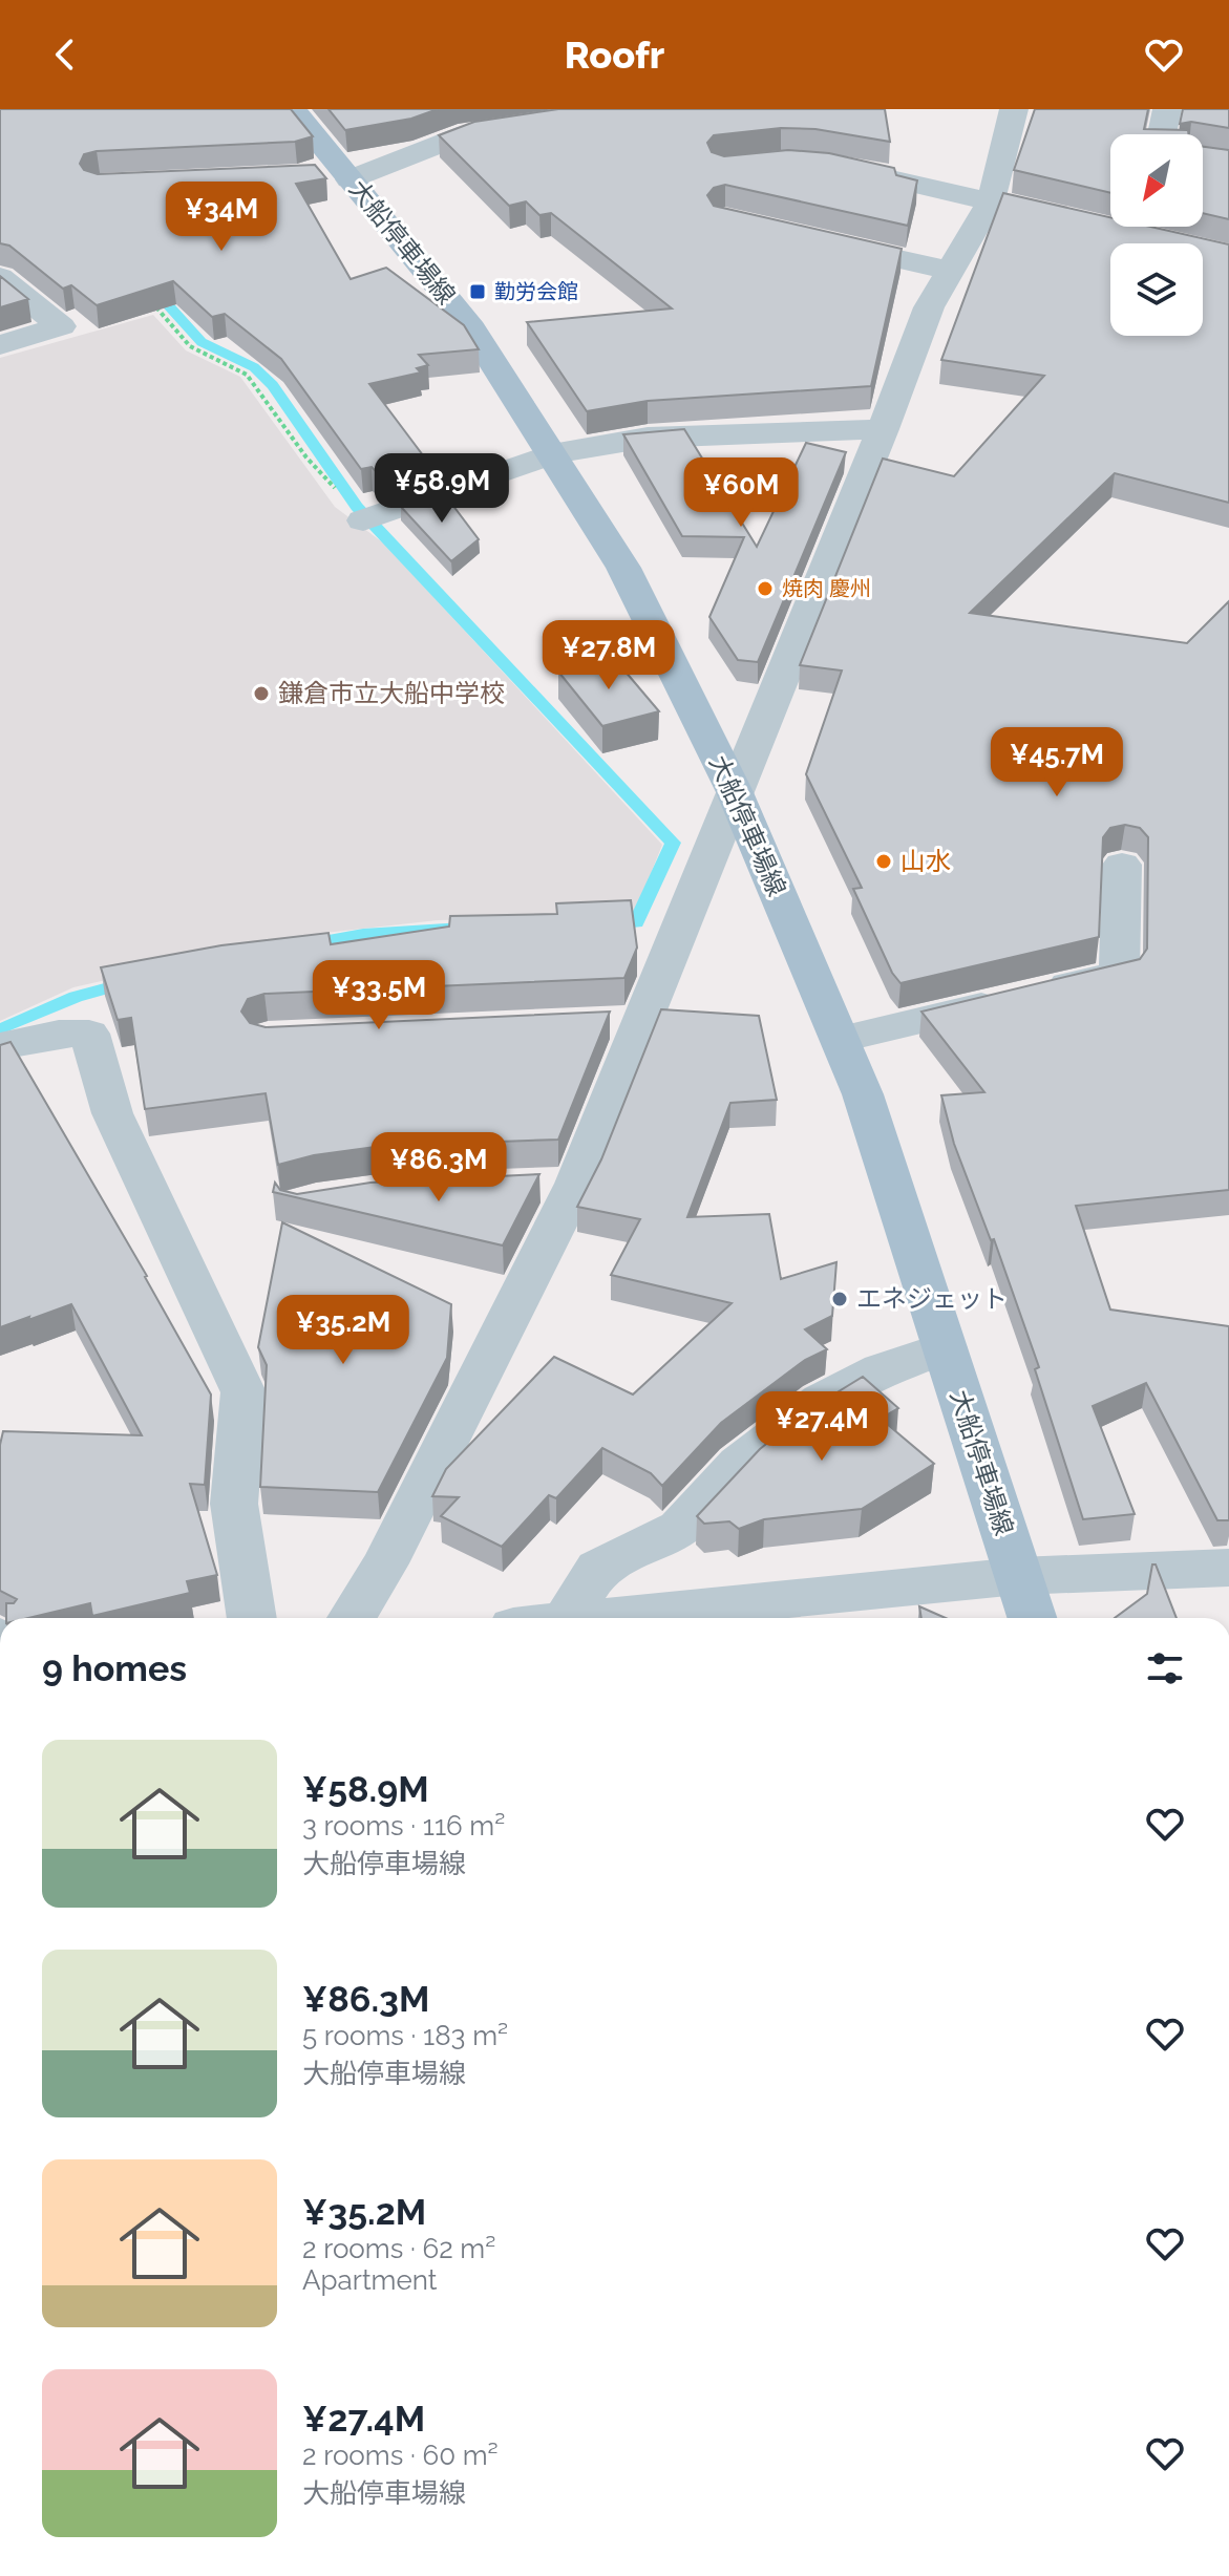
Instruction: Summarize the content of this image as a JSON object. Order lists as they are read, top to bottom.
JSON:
{
  "streets": {
    "main road": ["大船停車場線"]
  },
  "places": {
    "transit": ["勤労会館"],
    "other": [
      "焼肉 慶州",
      "鎌倉市立大船中学校",
      "山水",
      "エネジェット"
    ]
  },
  "north": "bottom left",
  "page": {
    "header": "Roofr",
    "price": [
      "¥34M",
      "¥58.9M",
      "¥60M",
      "¥27.8M",
      "¥45.7M",
      "¥33.5M",
      "¥86.3M",
      "¥35.2M",
      "¥27.4M"
    ],
    "heading": "9 homes",
    "list": [
      {
        "name": "¥58.9M",
        "note": "3 rooms · 116 m² · 大船停車場線"
      },
      {
        "name": "¥86.3M",
        "note": "5 rooms · 183 m² · 大船停車場線"
      },
      {
        "name": "¥35.2M",
        "note": "2 rooms · 62 m² · Apartment"
      },
      {
        "name": "¥27.4M",
        "note": "2 rooms · 60 m² · 大船停車場線"
      }
    ]
  }
}
